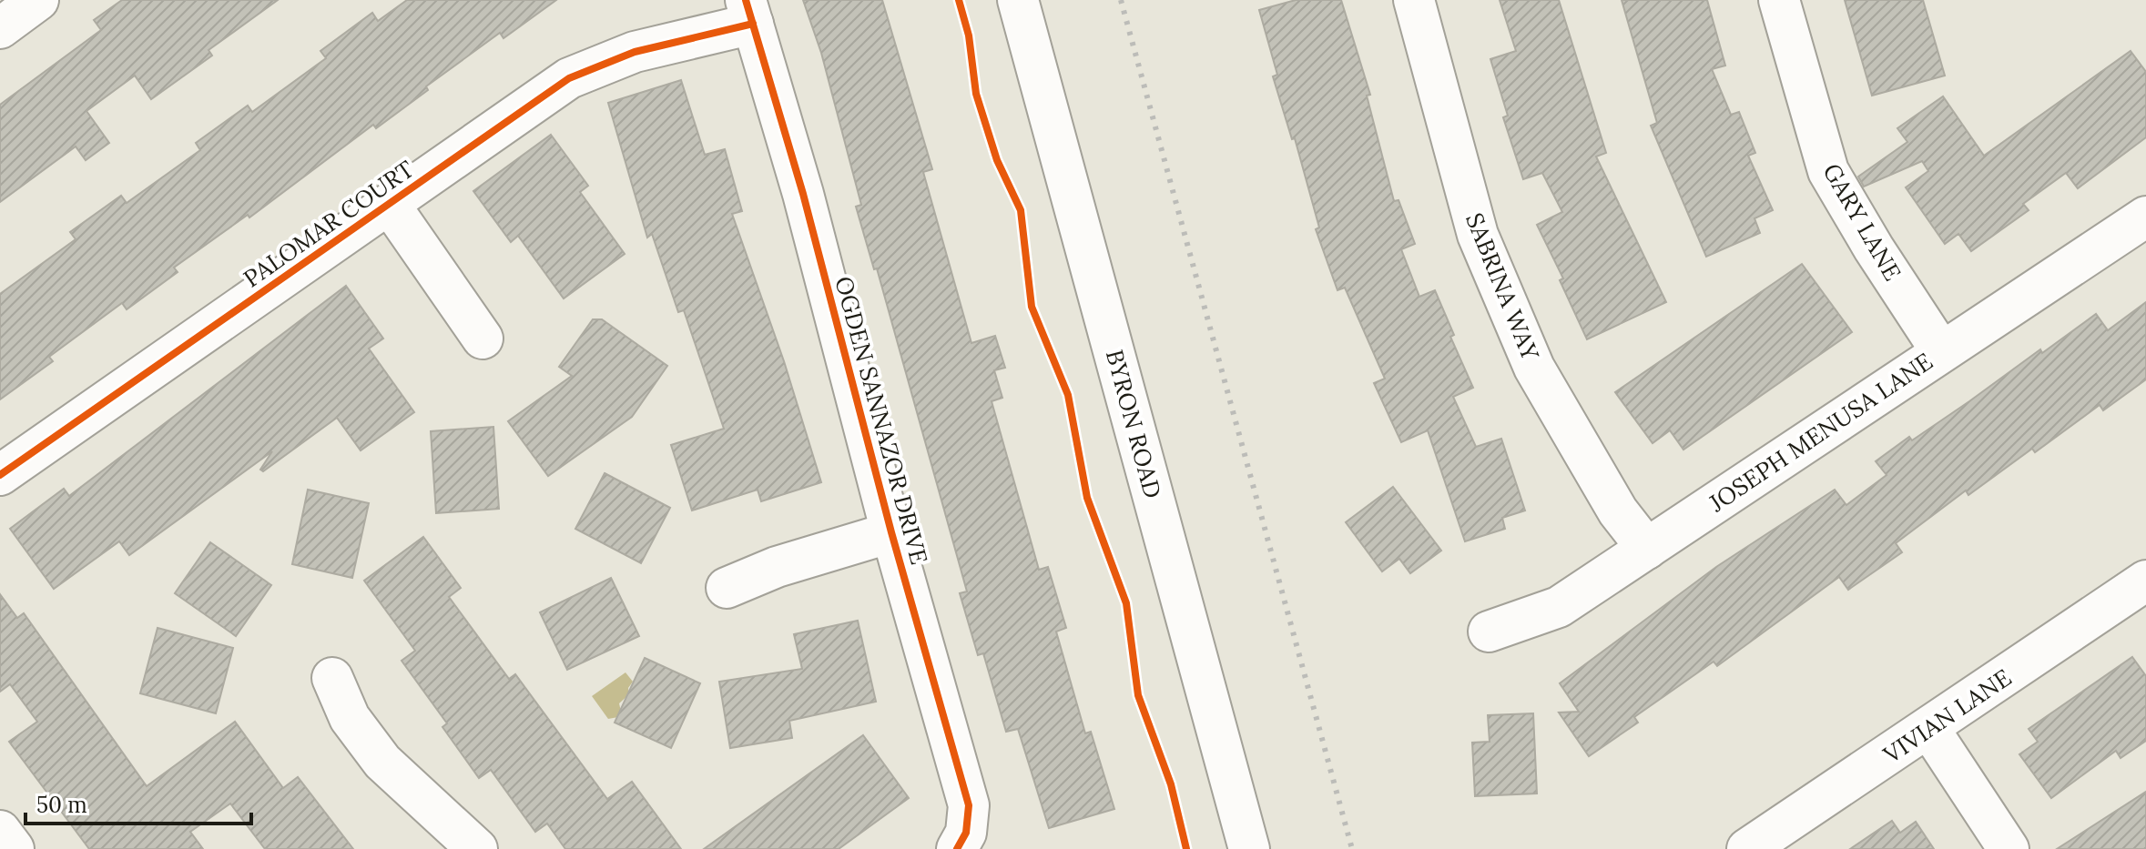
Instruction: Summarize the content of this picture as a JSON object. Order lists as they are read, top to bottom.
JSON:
{
  "streets": {
    "street": [
      "GARY LANE",
      "PALOMAR COURT",
      "SABRINA WAY",
      "OGDEN SANNAZOR DRIVE",
      "BYRON ROAD",
      "JOSEPH MENUSA LANE",
      "VIVIAN LANE"
    ]
  },
  "crossings": [
    ["GARY LANE", "JOSEPH MENUSA LANE"],
    ["PALOMAR COURT", "OGDEN SANNAZOR DRIVE"],
    ["SABRINA WAY", "JOSEPH MENUSA LANE"]
  ],
  "scale_bar": "50 m"
}
